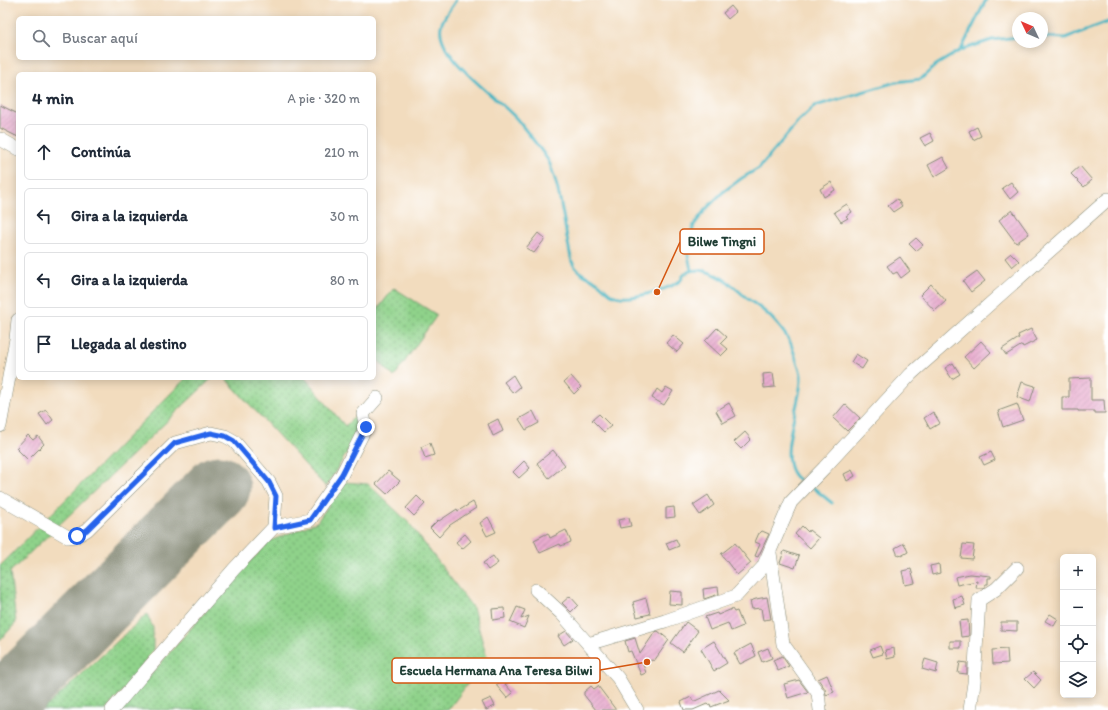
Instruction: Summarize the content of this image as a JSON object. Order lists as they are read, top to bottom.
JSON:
{
  "places": ["Bilwe Tingni", "Escuela Hermana Ana Teresa Bilwi"],
  "north": "top left",
  "page": {
    "search": "Buscar aquí",
    "heading": ["4 min", "A pie · 320 m"],
    "list": [
      ["Continúa", "210 m"],
      ["Gira a la izquierda", "30 m"],
      ["Gira a la izquierda", "80 m"],
      "Llegada al destino"
    ],
    "map_buttons": ["+", "−"]
  }
}
